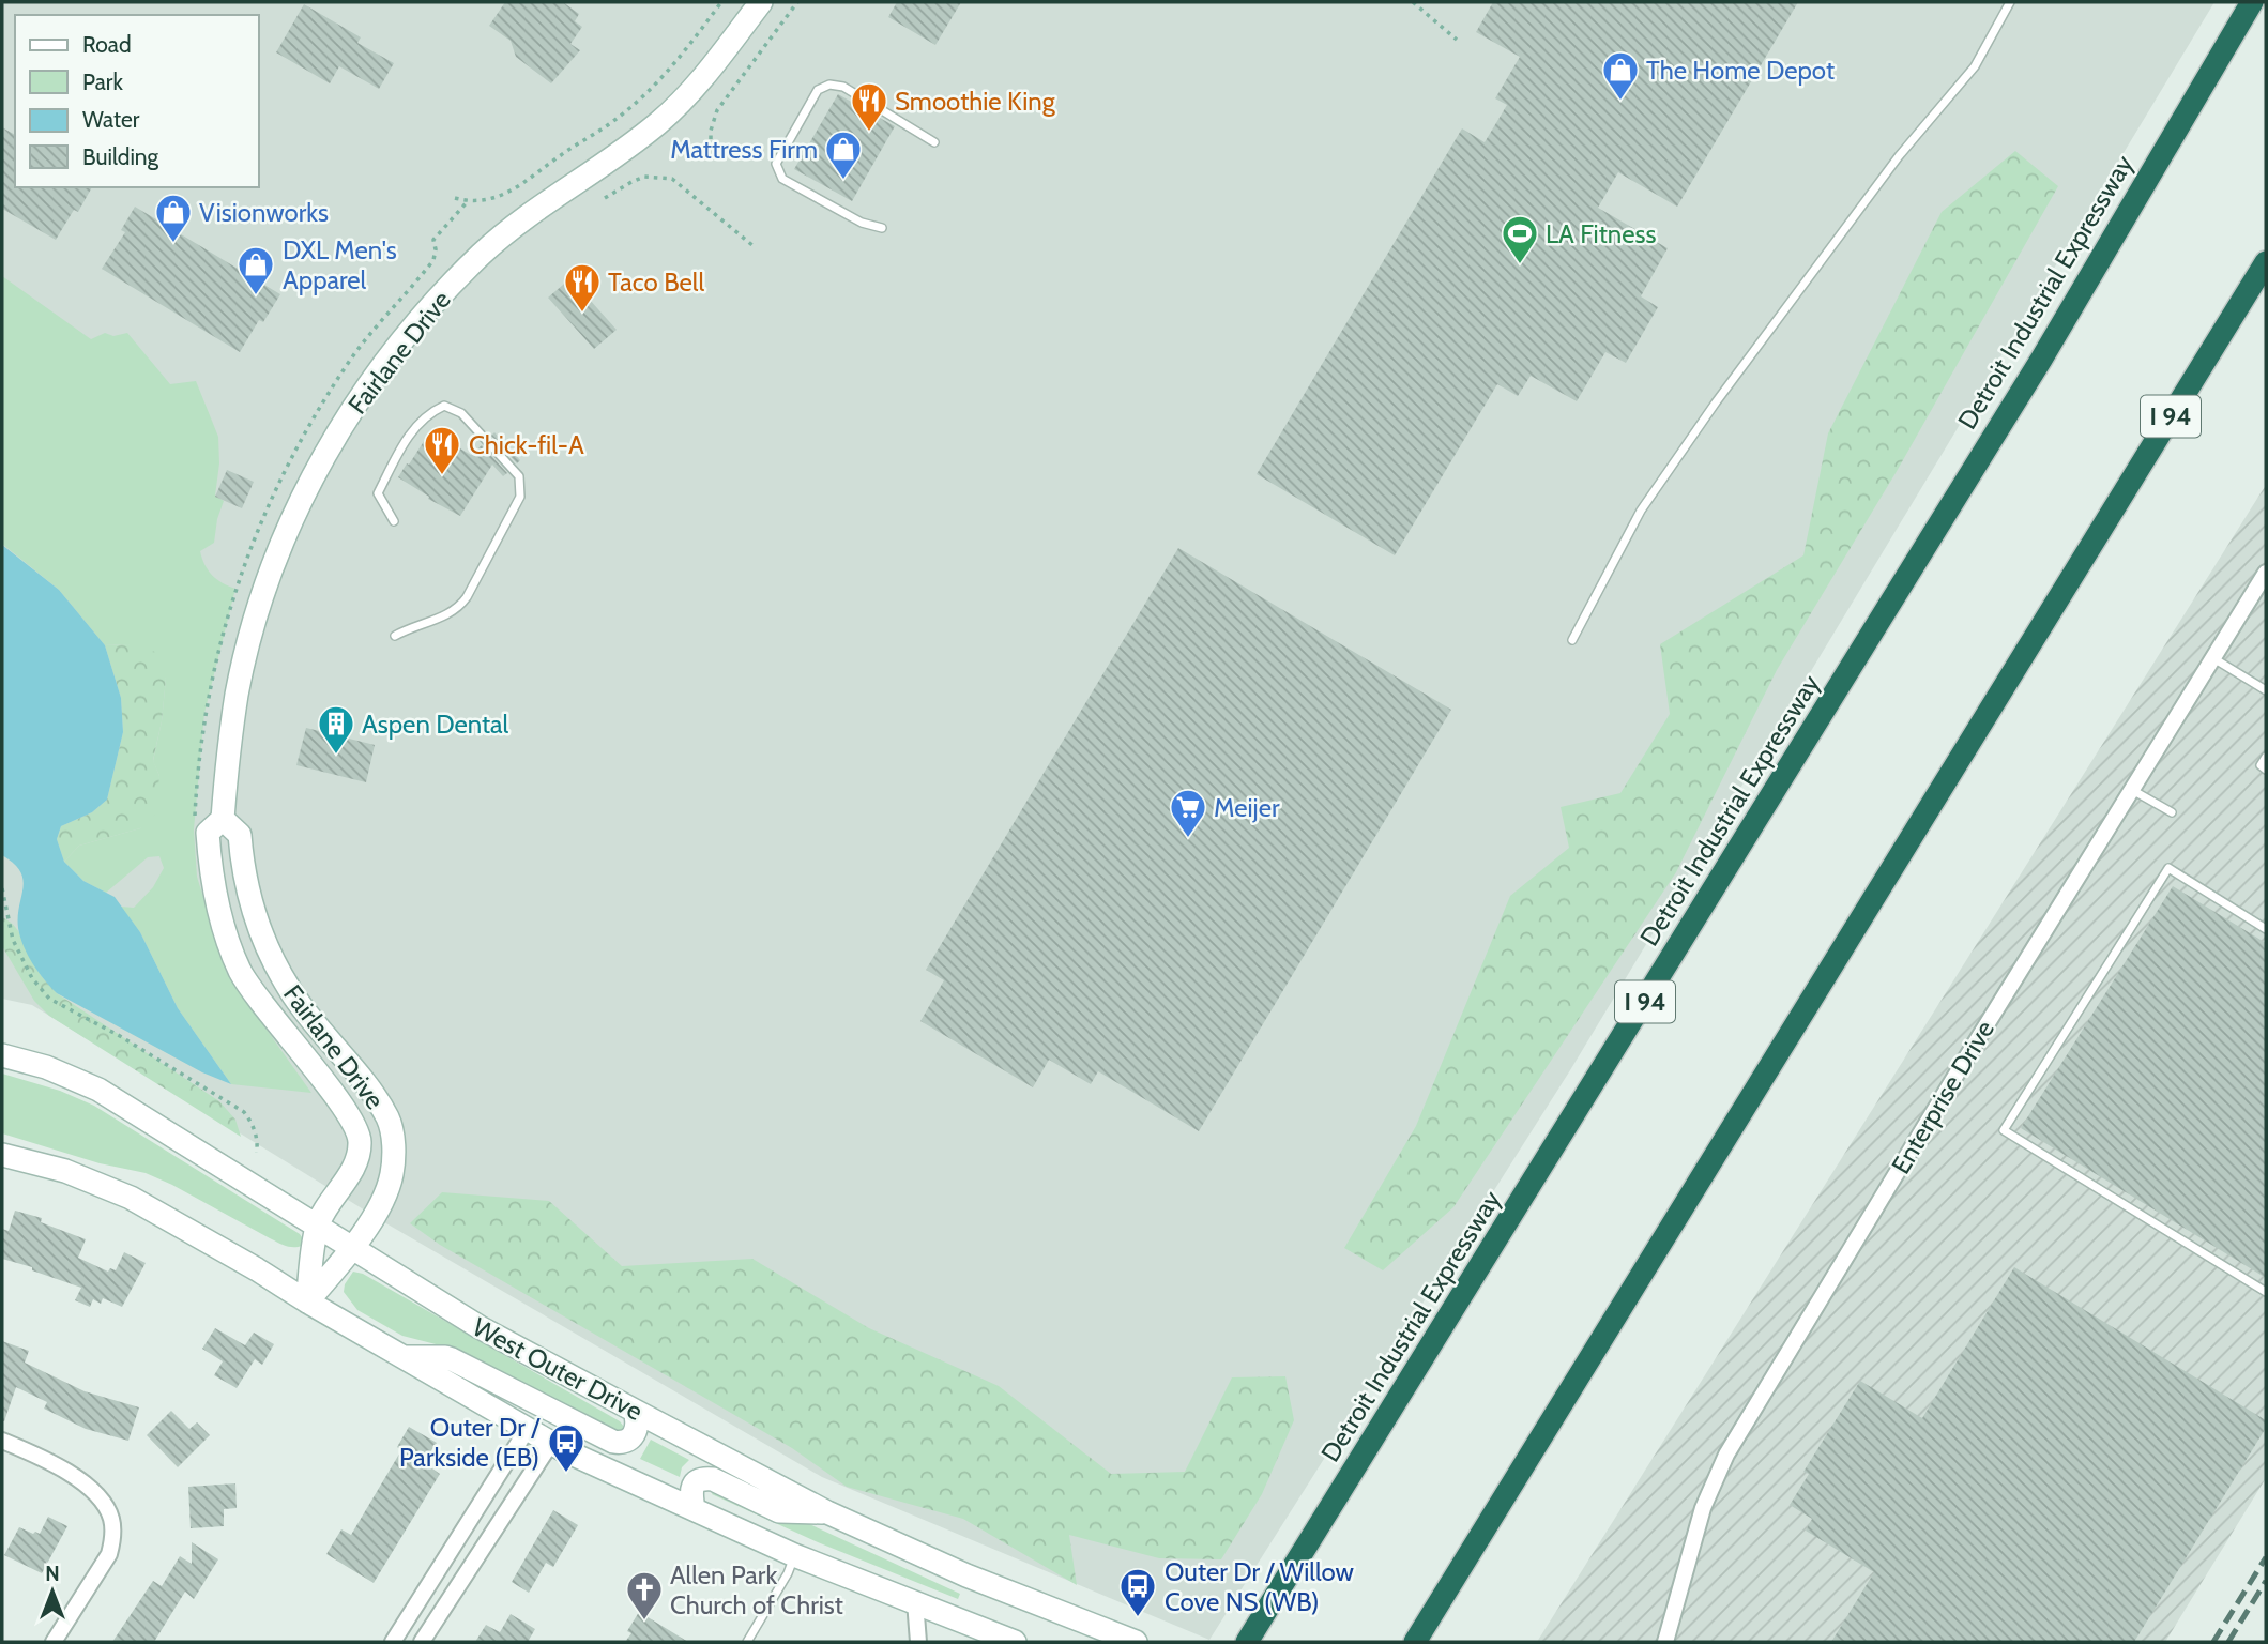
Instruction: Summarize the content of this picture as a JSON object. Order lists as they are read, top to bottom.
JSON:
{
  "streets": {
    "highway": ["Detroit Industrial Expressway", "I 94"],
    "main road": ["Fairlane Drive", "West Outer Drive"],
    "street": ["Enterprise Drive"]
  },
  "crossings": [
    ["Fairlane Drive", "West Outer Drive"]
  ],
  "places": {
    "shop": [
      "The Home Depot",
      "Mattress Firm",
      "Visionworks",
      "DXL Men's Apparel"
    ],
    "restaurant": ["Smoothie King", "Taco Bell", "Chick-fil-A"],
    "sports": ["LA Fitness"],
    "building": ["Aspen Dental"],
    "supermarket": ["Meijer"],
    "bus stop": ["Outer Dr / Parkside (EB)", "Outer Dr / Willow Cove NS (WB)"],
    "church": ["Allen Park Church of Christ"]
  },
  "legend": [
    "Road",
    "Park",
    "Water",
    "Building"
  ],
  "north": "top"
}
